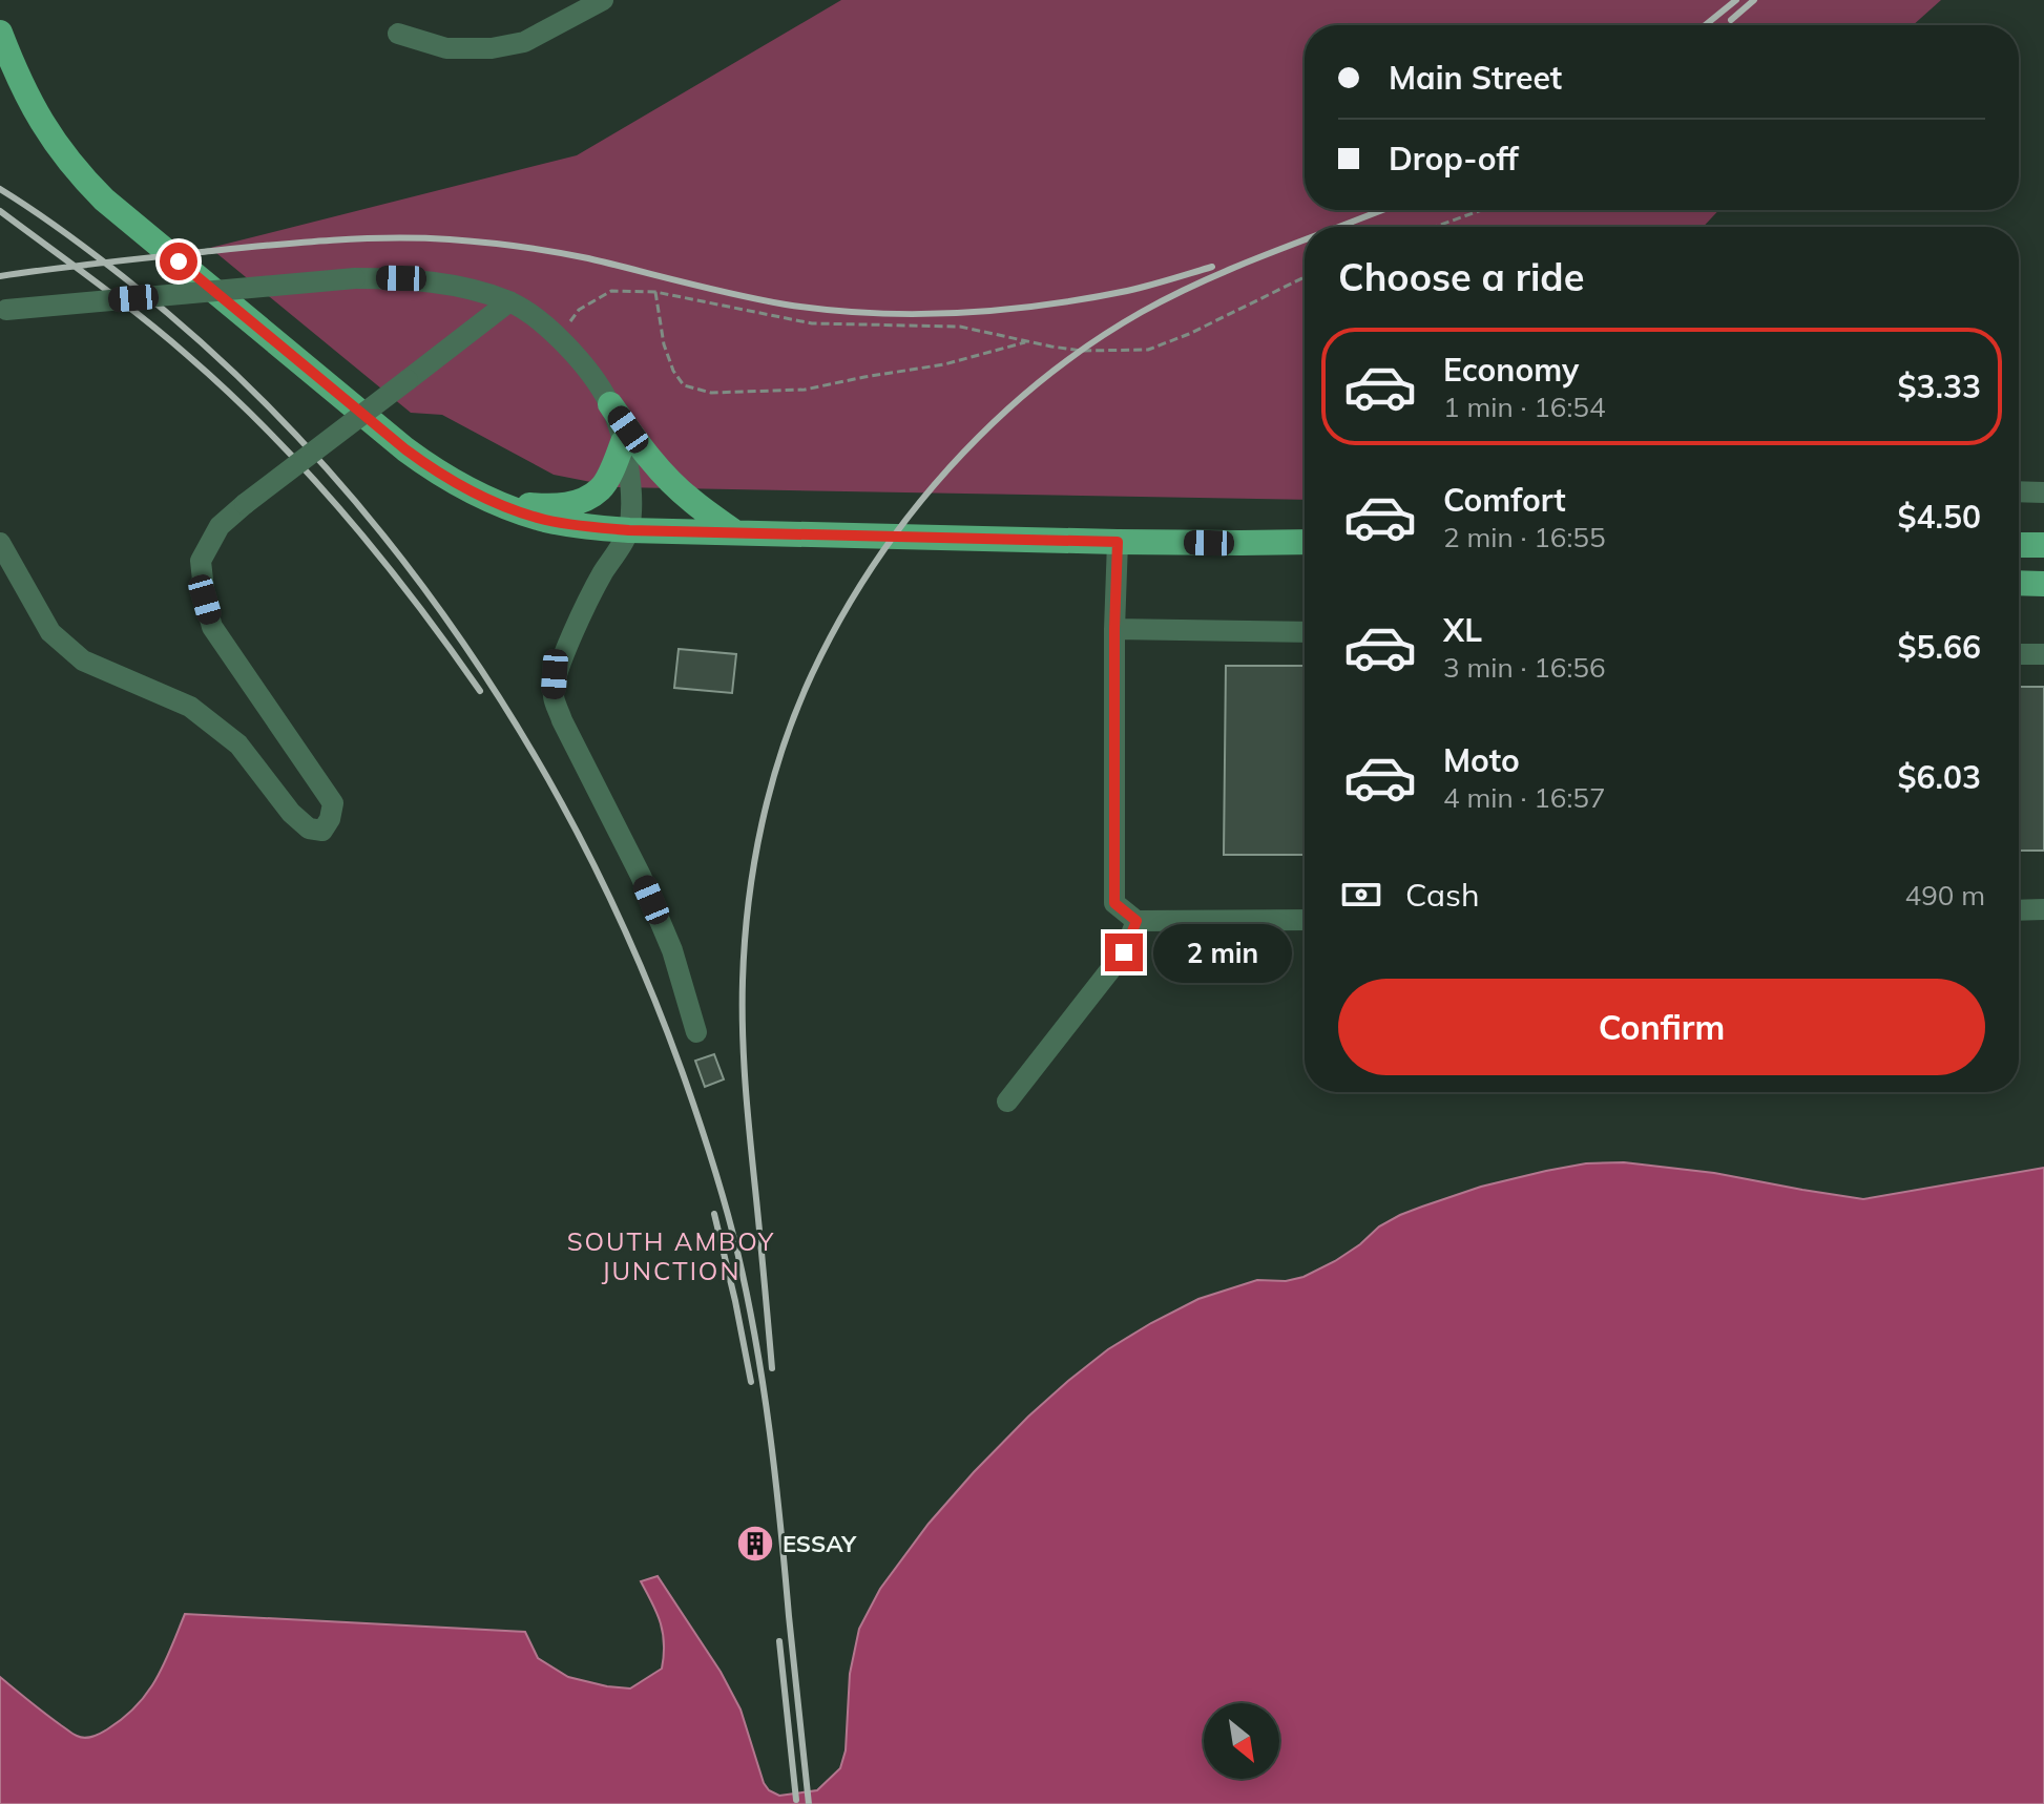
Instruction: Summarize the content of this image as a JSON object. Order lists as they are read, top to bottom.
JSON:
{
  "districts": ["SOUTH AMBOY JUNCTION"],
  "places": {
    "building": ["ESSAY"]
  },
  "north": "bottom right",
  "page": {
    "banner": ["Main Street", "Drop-off"],
    "heading": "Choose a ride",
    "list": [
      {
        "name": "Economy",
        "note": "1 min · 16:54",
        "value": "$3.33"
      },
      {
        "name": "Comfort",
        "note": "2 min · 16:55",
        "value": "$4.50"
      },
      {
        "name": "XL",
        "note": "3 min · 16:56",
        "value": "$5.66"
      },
      {
        "name": "Moto",
        "note": "4 min · 16:57",
        "value": "$6.03"
      }
    ],
    "pay": ["Cash", "490 m"],
    "bubble": "2 min",
    "buttons": "Confirm"
  }
}
